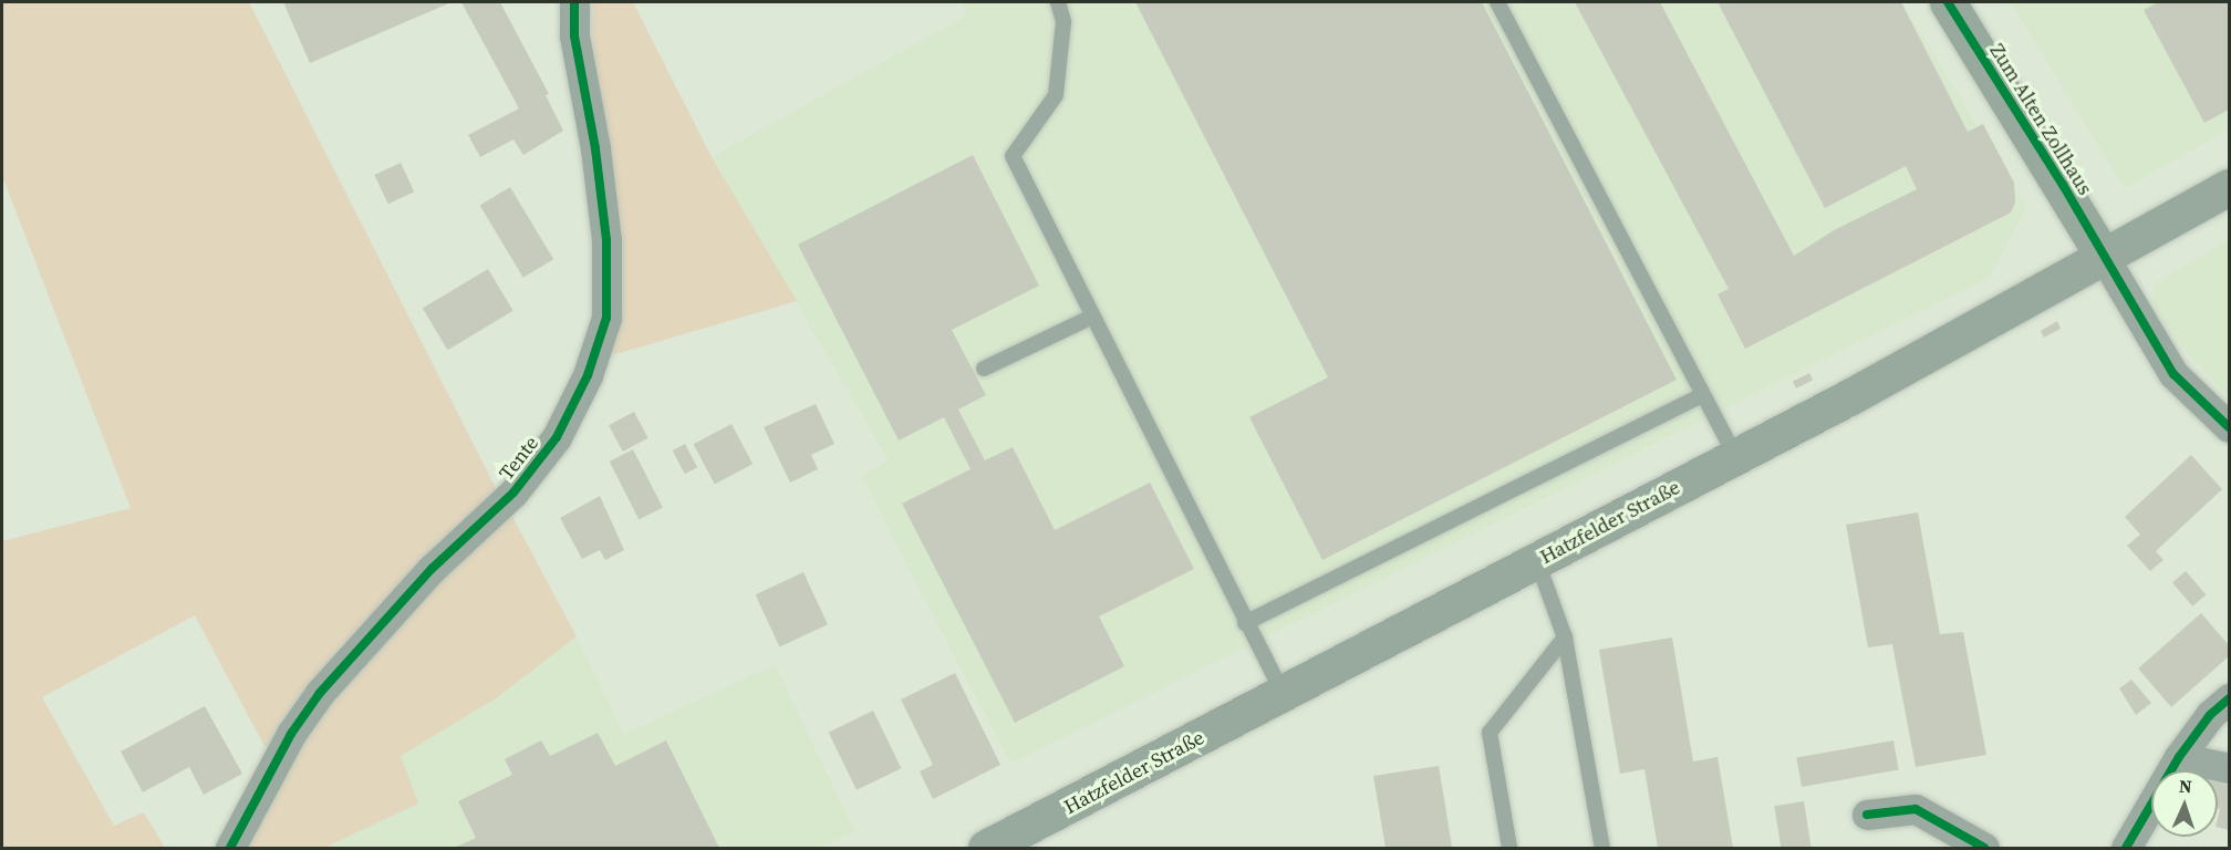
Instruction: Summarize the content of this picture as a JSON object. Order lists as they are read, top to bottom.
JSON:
{
  "streets": {
    "main road": ["Zum Alten Zollhaus", "Hatzfelder Straße"],
    "street": ["Tente"]
  },
  "crossings": [
    ["Zum Alten Zollhaus", "Hatzfelder Straße"]
  ],
  "north": "top"
}
